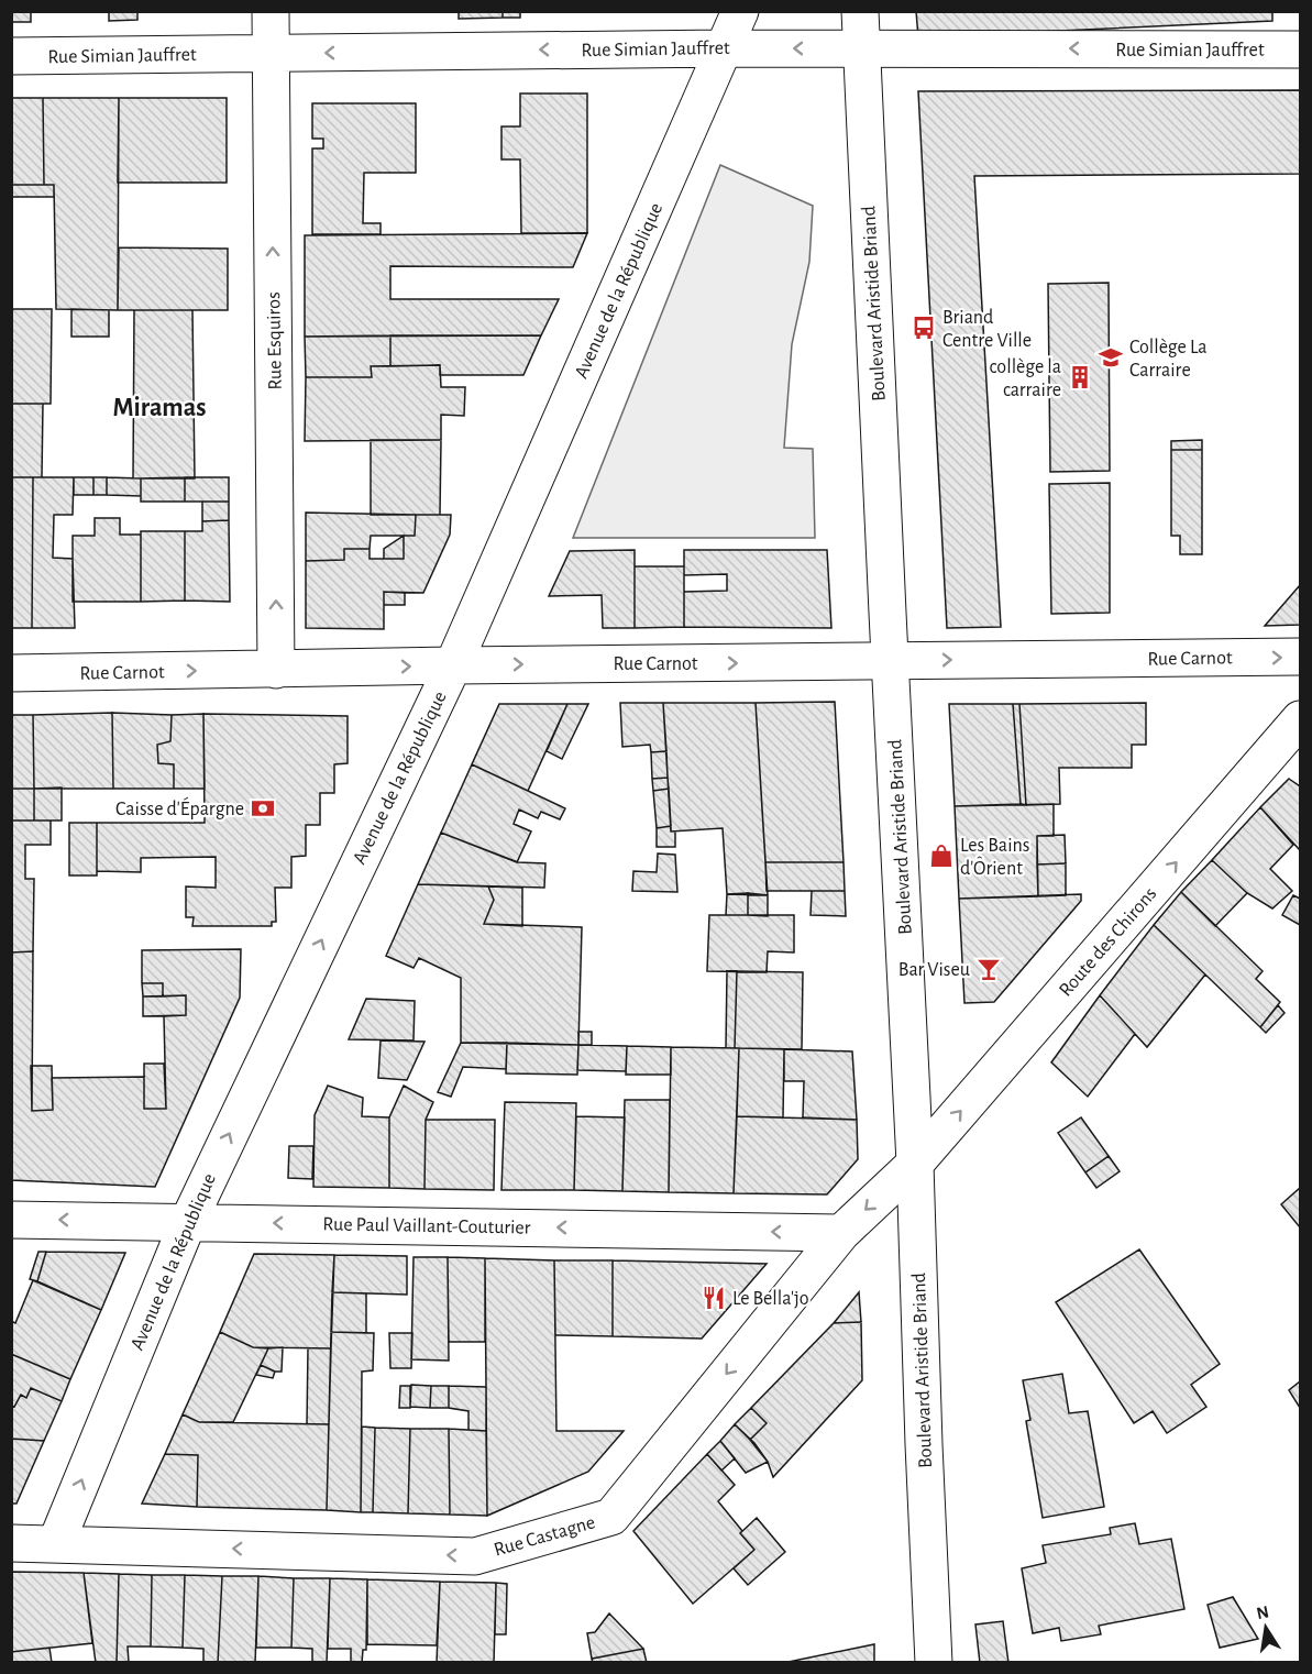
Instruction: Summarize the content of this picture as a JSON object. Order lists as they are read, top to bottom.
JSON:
{
  "streets": {
    "street": [
      "Rue Simian Jauffret",
      "Avenue de la République",
      "Boulevard Aristide Briand",
      "Rue Esquiros",
      "Rue Carnot",
      "Route des Chirons",
      "Rue Paul Vaillant-Couturier",
      "Rue Castagne"
    ]
  },
  "crossings": [
    ["Rue Simian Jauffret", "Avenue de la République"],
    ["Rue Simian Jauffret", "Boulevard Aristide Briand"],
    ["Rue Simian Jauffret", "Rue Esquiros"],
    ["Avenue de la République", "Rue Carnot"],
    ["Avenue de la République", "Rue Paul Vaillant-Couturier"],
    ["Avenue de la République", "Rue Castagne"],
    ["Boulevard Aristide Briand", "Rue Carnot"],
    ["Boulevard Aristide Briand", "Route des Chirons"],
    ["Boulevard Aristide Briand", "Rue Castagne"],
    ["Rue Esquiros", "Rue Carnot"],
    ["Route des Chirons", "Rue Castagne"],
    ["Rue Paul Vaillant-Couturier", "Rue Castagne"]
  ],
  "one_way": [
    "Rue Simian Jauffret",
    "Avenue de la République",
    "Rue Esquiros",
    "Rue Carnot",
    "Route des Chirons",
    "Rue Paul Vaillant-Couturier",
    "Rue Castagne"
  ],
  "districts": ["Miramas"],
  "places": {
    "bus stop": ["Briand Centre Ville"],
    "school or university": ["Collège La Carraire"],
    "building": ["collège la carraire"],
    "bank": ["Caisse d'Épargne"],
    "shop": ["Les Bains d'Ôrient"],
    "bar": ["Bar Viseu"],
    "restaurant": ["Le Bella'jo"]
  },
  "north": "top"
}
